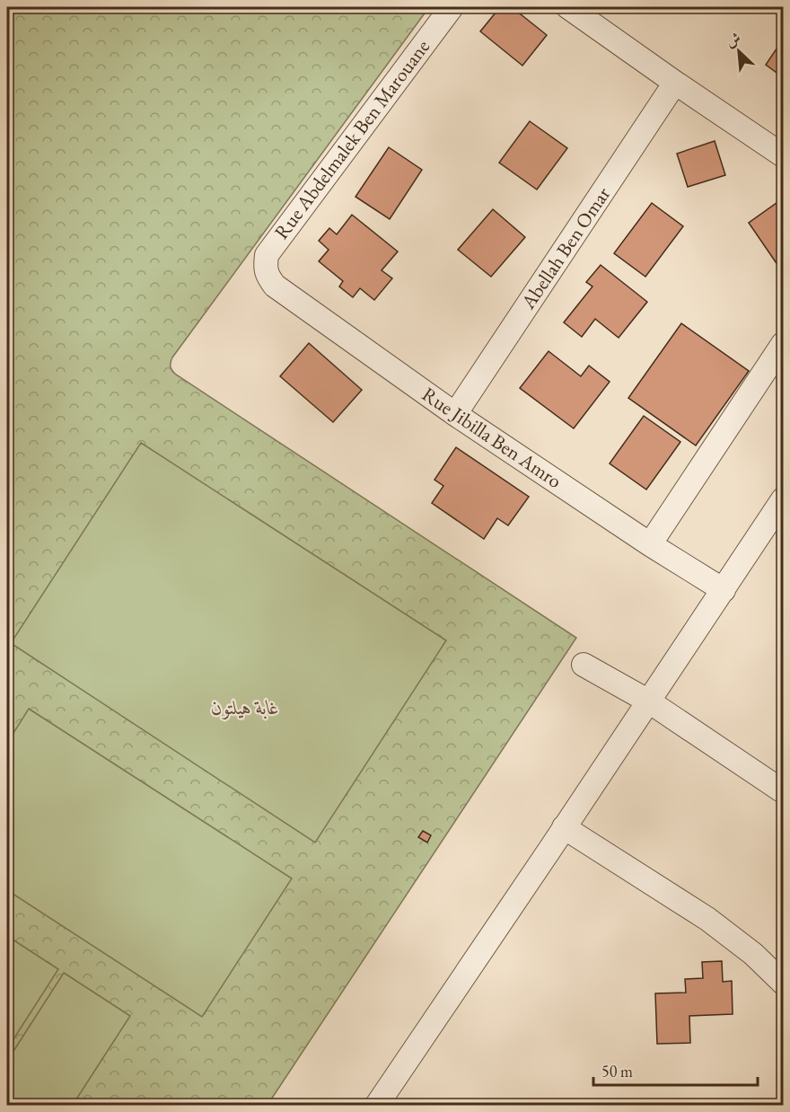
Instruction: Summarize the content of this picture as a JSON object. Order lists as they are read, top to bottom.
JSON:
{
  "streets": {
    "street": ["Rue Abdelmalek Ben Marouane", "Abellah Ben Omar", "Rue Jibilla Ben Amro"]
  },
  "crossings": [
    ["Rue Abdelmalek Ben Marouane", "Rue Jibilla Ben Amro"],
    ["Abellah Ben Omar", "Rue Jibilla Ben Amro"]
  ],
  "parks": ["غابة هيلتون"],
  "scale_bar": "50 m",
  "north": "top left"
}
